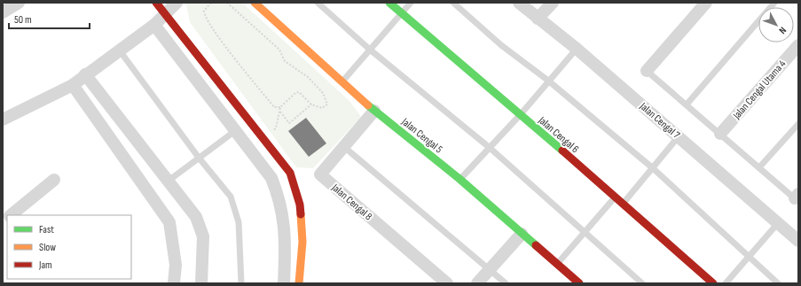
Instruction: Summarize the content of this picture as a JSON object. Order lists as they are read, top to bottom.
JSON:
{
  "streets": {
    "street": [
      "Jalan Cengal Utama 4",
      "Jalan Cengal 7",
      "Jalan Cengal 6",
      "Jalan Cengal 5",
      "Jalan Cengal 8"
    ]
  },
  "crossings": [
    ["Jalan Cengal 5", "Jalan Cengal 8"]
  ],
  "legend": ["Fast", "Slow", "Jam"],
  "scale_bar": "50 m",
  "north": "bottom right"
}
